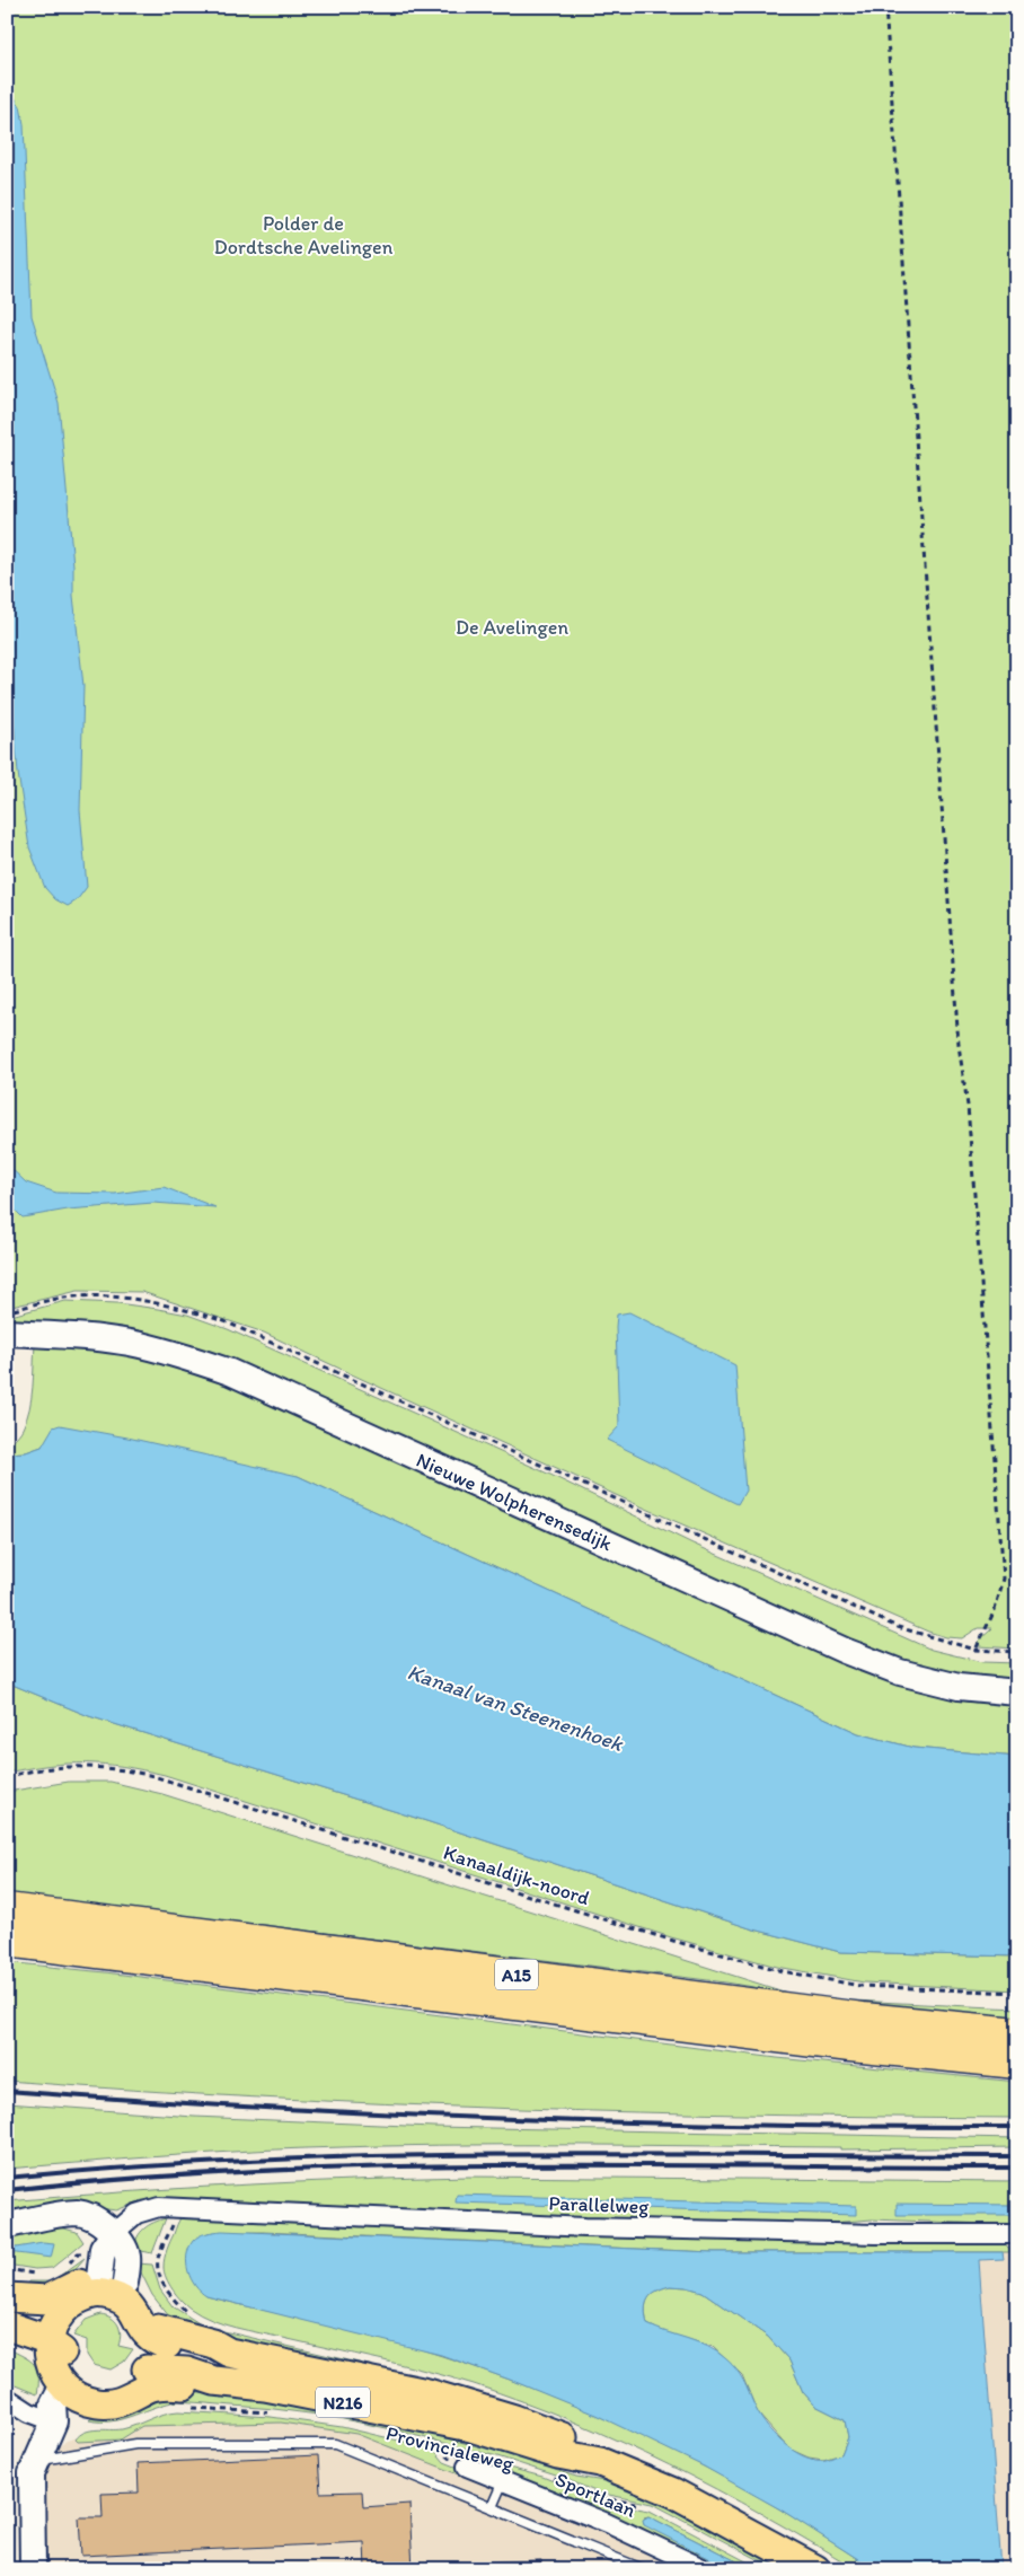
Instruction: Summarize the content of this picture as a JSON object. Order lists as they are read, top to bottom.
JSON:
{
  "streets": {
    "highway": ["A15"],
    "main road": ["N216", "Provincialeweg"],
    "street": ["Nieuwe Wolpherensedijk", "Parallelweg", "Sportlaan"],
    "path": ["Kanaaldijk-noord"]
  },
  "crossings": [
    ["N216", "Provincialeweg"]
  ],
  "water": ["Kanaal van Steenenhoek"],
  "parks": ["Polder de Dordtsche Avelingen", "De Avelingen"]
}
